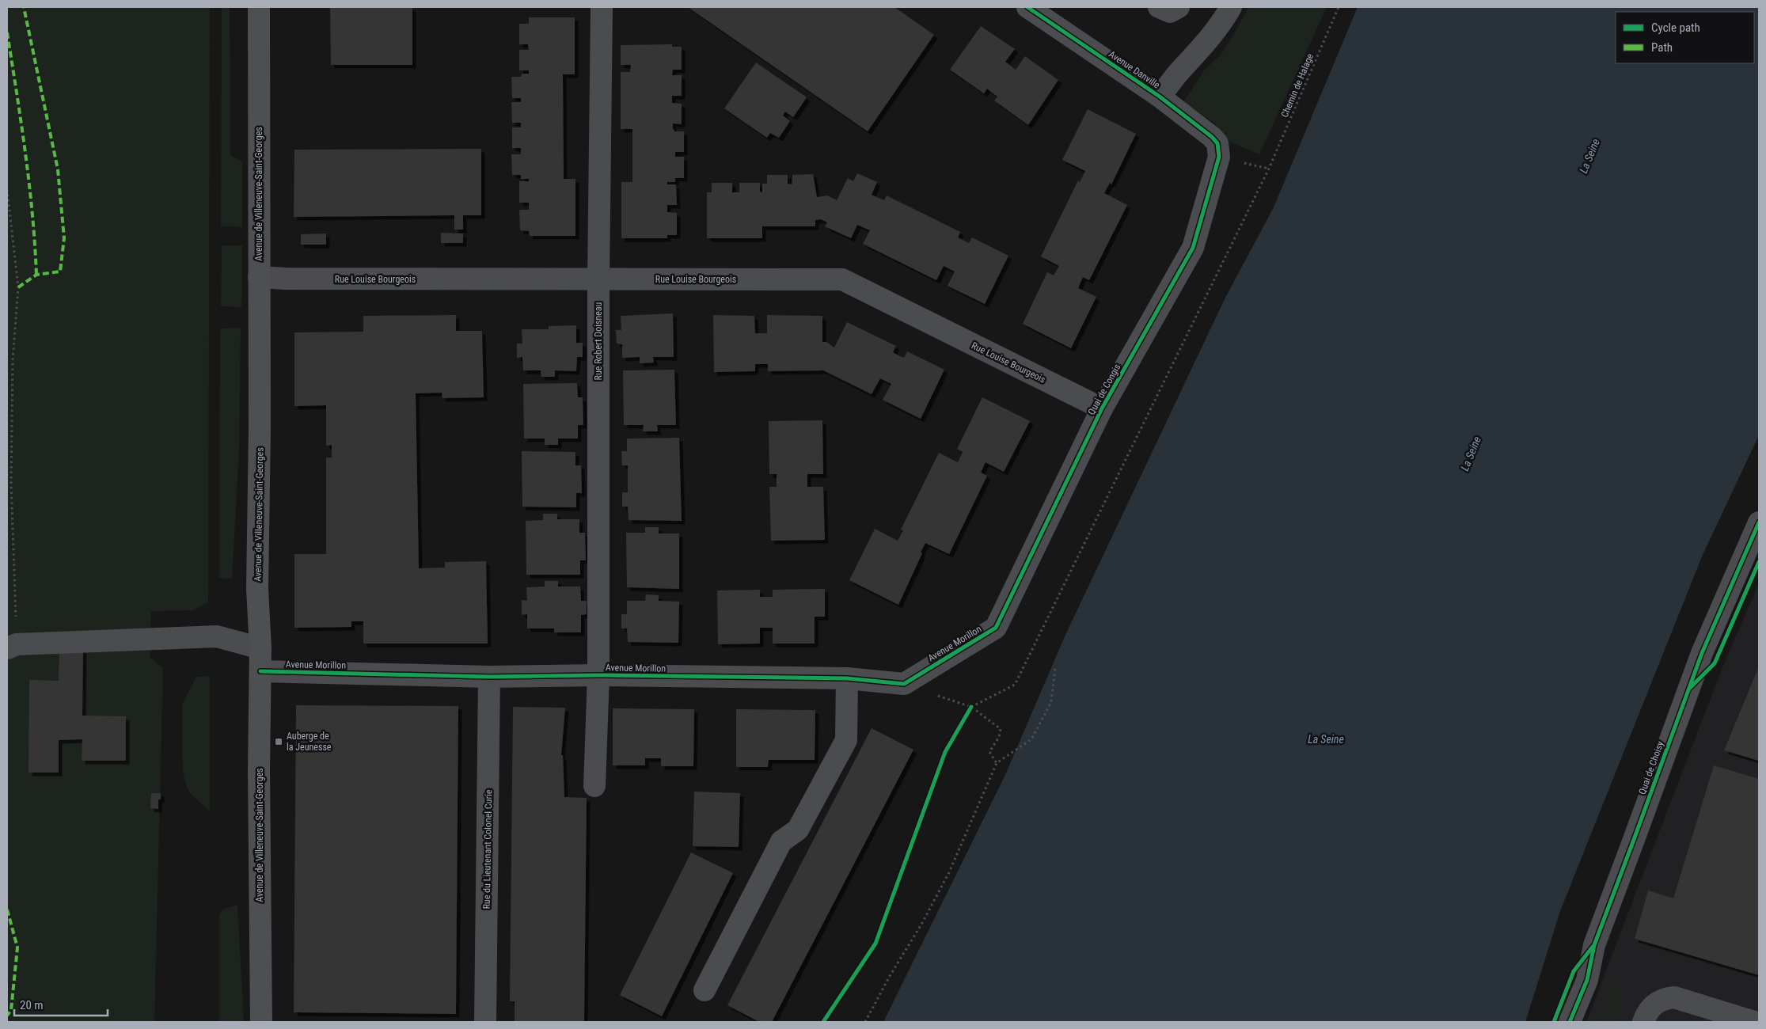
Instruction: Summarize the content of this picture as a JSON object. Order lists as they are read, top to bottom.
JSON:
{
  "streets": {
    "main road": ["Avenue de Villeneuve-Saint-Georges"],
    "street": [
      "Avenue Danville",
      "Rue Louise Bourgeois",
      "Rue Robert Doisneau",
      "Quai de Congis",
      "Avenue Morillon",
      "Quai de Choisy",
      "Rue du Lieutenant Colonel Curie"
    ],
    "path": ["Chemin de Halage"]
  },
  "crossings": [
    ["Avenue Danville", "Quai de Congis"],
    ["Avenue de Villeneuve-Saint-Georges", "Rue Louise Bourgeois"],
    ["Avenue de Villeneuve-Saint-Georges", "Avenue Morillon"],
    ["Rue Louise Bourgeois", "Rue Robert Doisneau"],
    ["Rue Louise Bourgeois", "Quai de Congis"],
    ["Rue Robert Doisneau", "Avenue Morillon"],
    ["Quai de Congis", "Avenue Morillon"],
    ["Avenue Morillon", "Rue du Lieutenant Colonel Curie"]
  ],
  "water": ["La Seine"],
  "places": {
    "transit": ["Auberge de la Jeunesse"]
  },
  "legend": ["Cycle path", "Path"],
  "scale_bar": "20 m"
}
